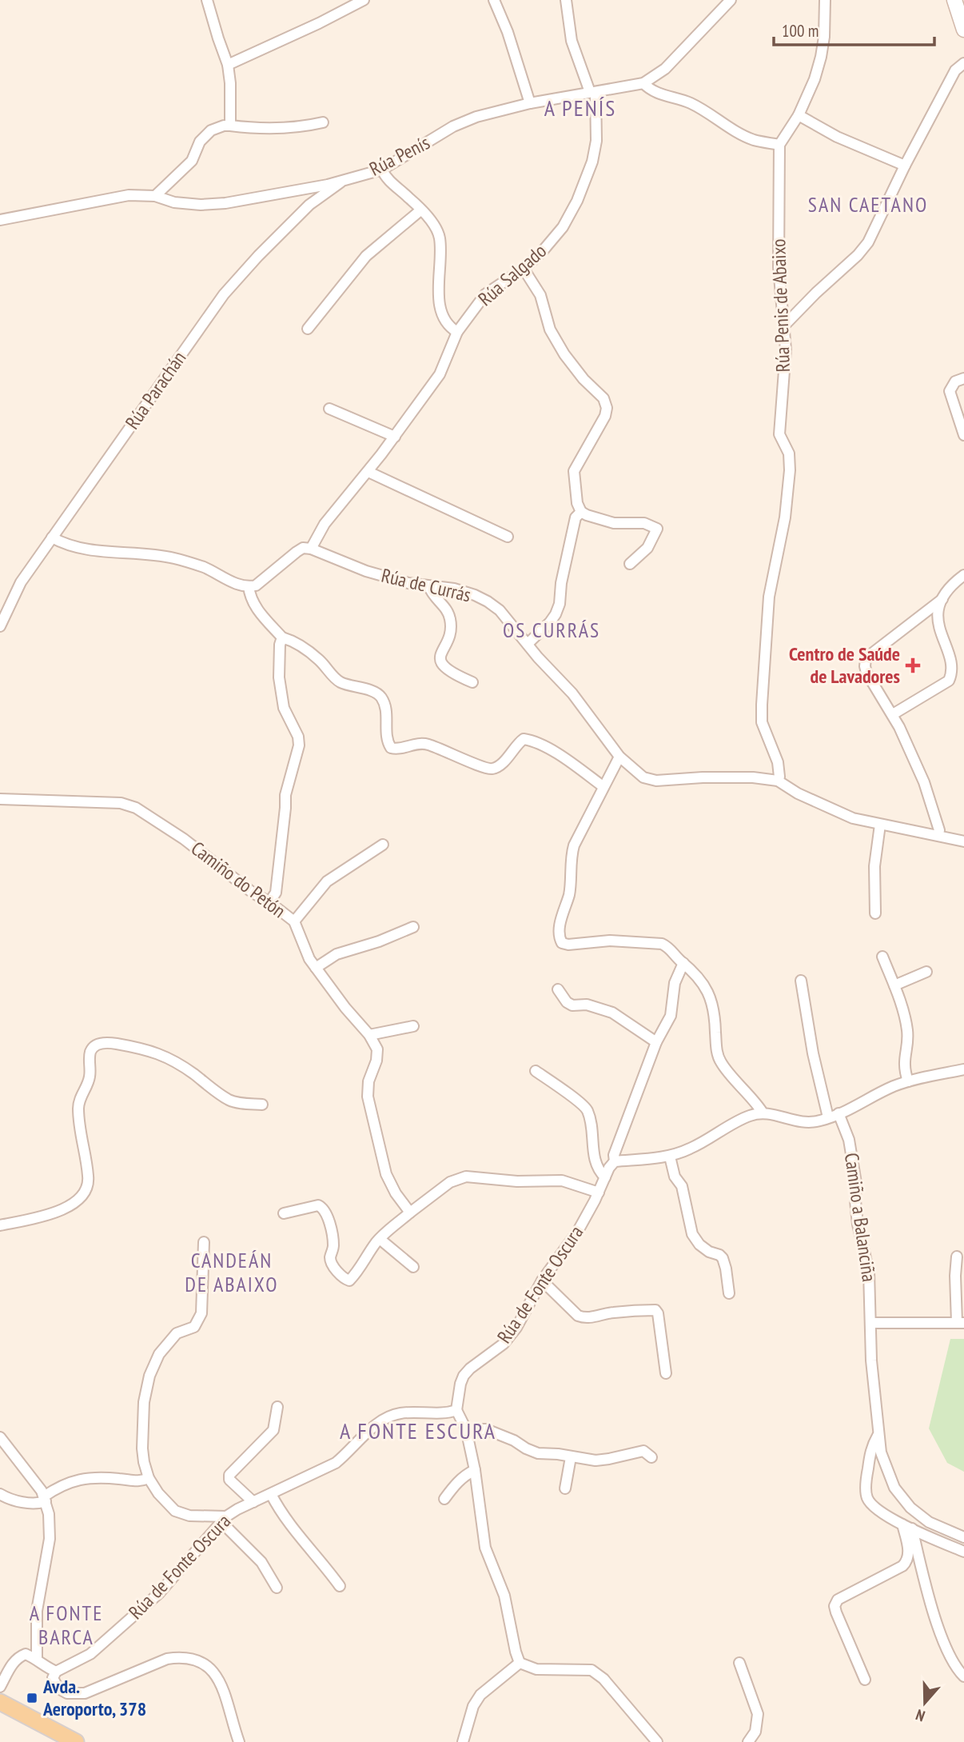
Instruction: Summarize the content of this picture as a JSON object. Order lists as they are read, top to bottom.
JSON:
{
  "streets": {
    "street": [
      "Rúa Penís",
      "Rúa Salgado",
      "Rúa Penis de Abaixo",
      "Rúa Parachán",
      "Rúa de Currás",
      "Camiño do Petón",
      "Camiño a Balanciña",
      "Rúa de Fonte Oscura"
    ]
  },
  "crossings": [
    ["Rúa Penís", "Rúa Salgado"],
    ["Rúa Penís", "Rúa Parachán"],
    ["Rúa Salgado", "Rúa de Currás"],
    ["Rúa Penis de Abaixo", "Rúa de Currás"]
  ],
  "districts": [
    "A PENÍS",
    "SAN CAETANO",
    "OS CURRÁS",
    "CANDEÁN DE ABAIXO",
    "A FONTE ESCURA",
    "A FONTE BARCA"
  ],
  "places": {
    "health": ["Centro de Saúde de Lavadores"],
    "transit": ["Avda. Aeroporto, 378"]
  },
  "scale_bar": "100 m",
  "north": "bottom"
}
